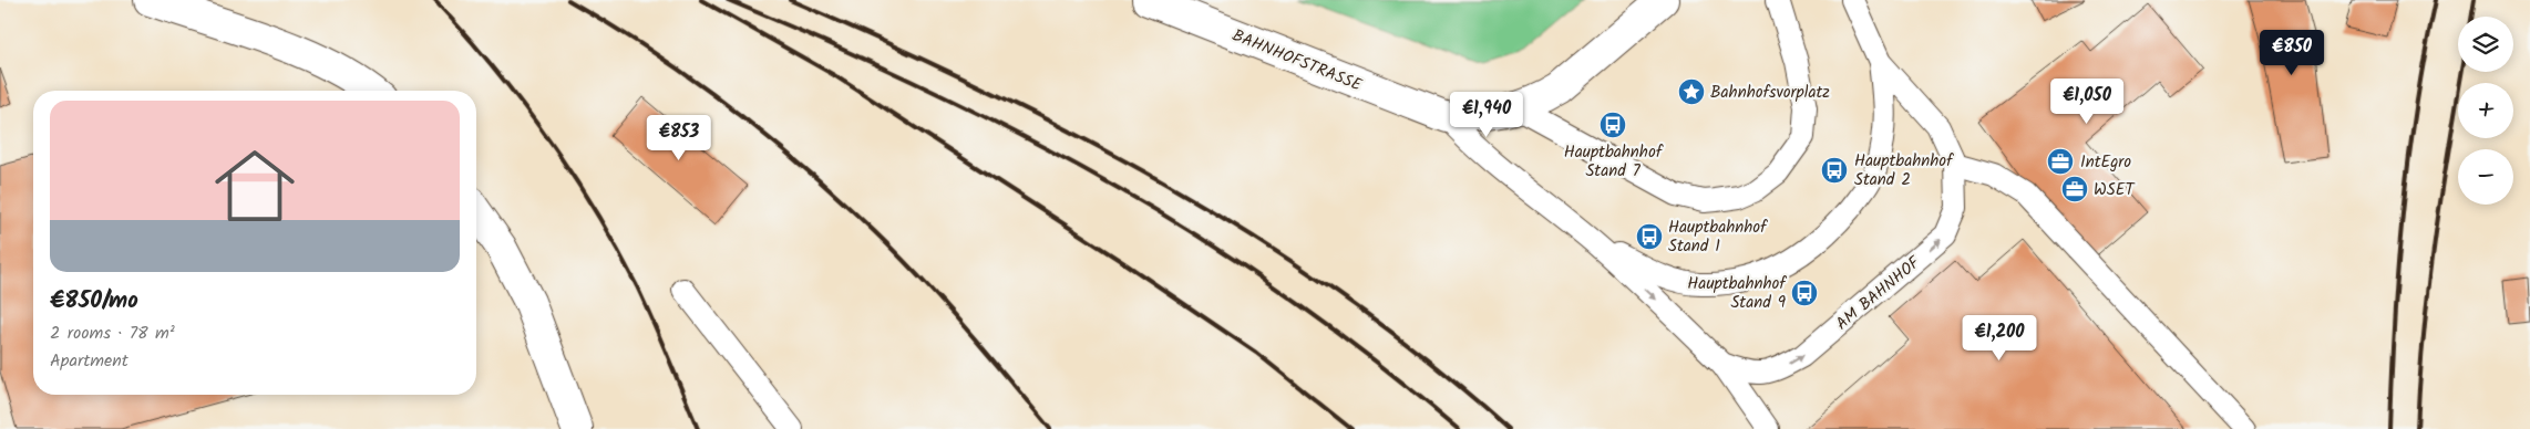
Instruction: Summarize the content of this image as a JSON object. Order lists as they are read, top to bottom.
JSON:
{
  "streets": {
    "street": ["BAHNHOFSTRASSE"],
    "lane": ["AM BAHNHOF"]
  },
  "crossings": [
    ["BAHNHOFSTRASSE", "AM BAHNHOF"]
  ],
  "places": {
    "place": ["Bahnhofsvorplatz"],
    "bus stop": [
      "Hauptbahnhof Stand 7",
      "Hauptbahnhof Stand 2",
      "Hauptbahnhof Stand 1",
      "Hauptbahnhof Stand 9"
    ],
    "office": ["IntEgro", "WSET"]
  },
  "page": {
    "map_buttons": ["+", "−"],
    "price": [
      "€850",
      "€1,050",
      "€1,940",
      "€853",
      "€1,200"
    ],
    "list": [
      {
        "name": "€850/mo",
        "note": "2 rooms · 78 m² · Apartment"
      }
    ]
  }
}
